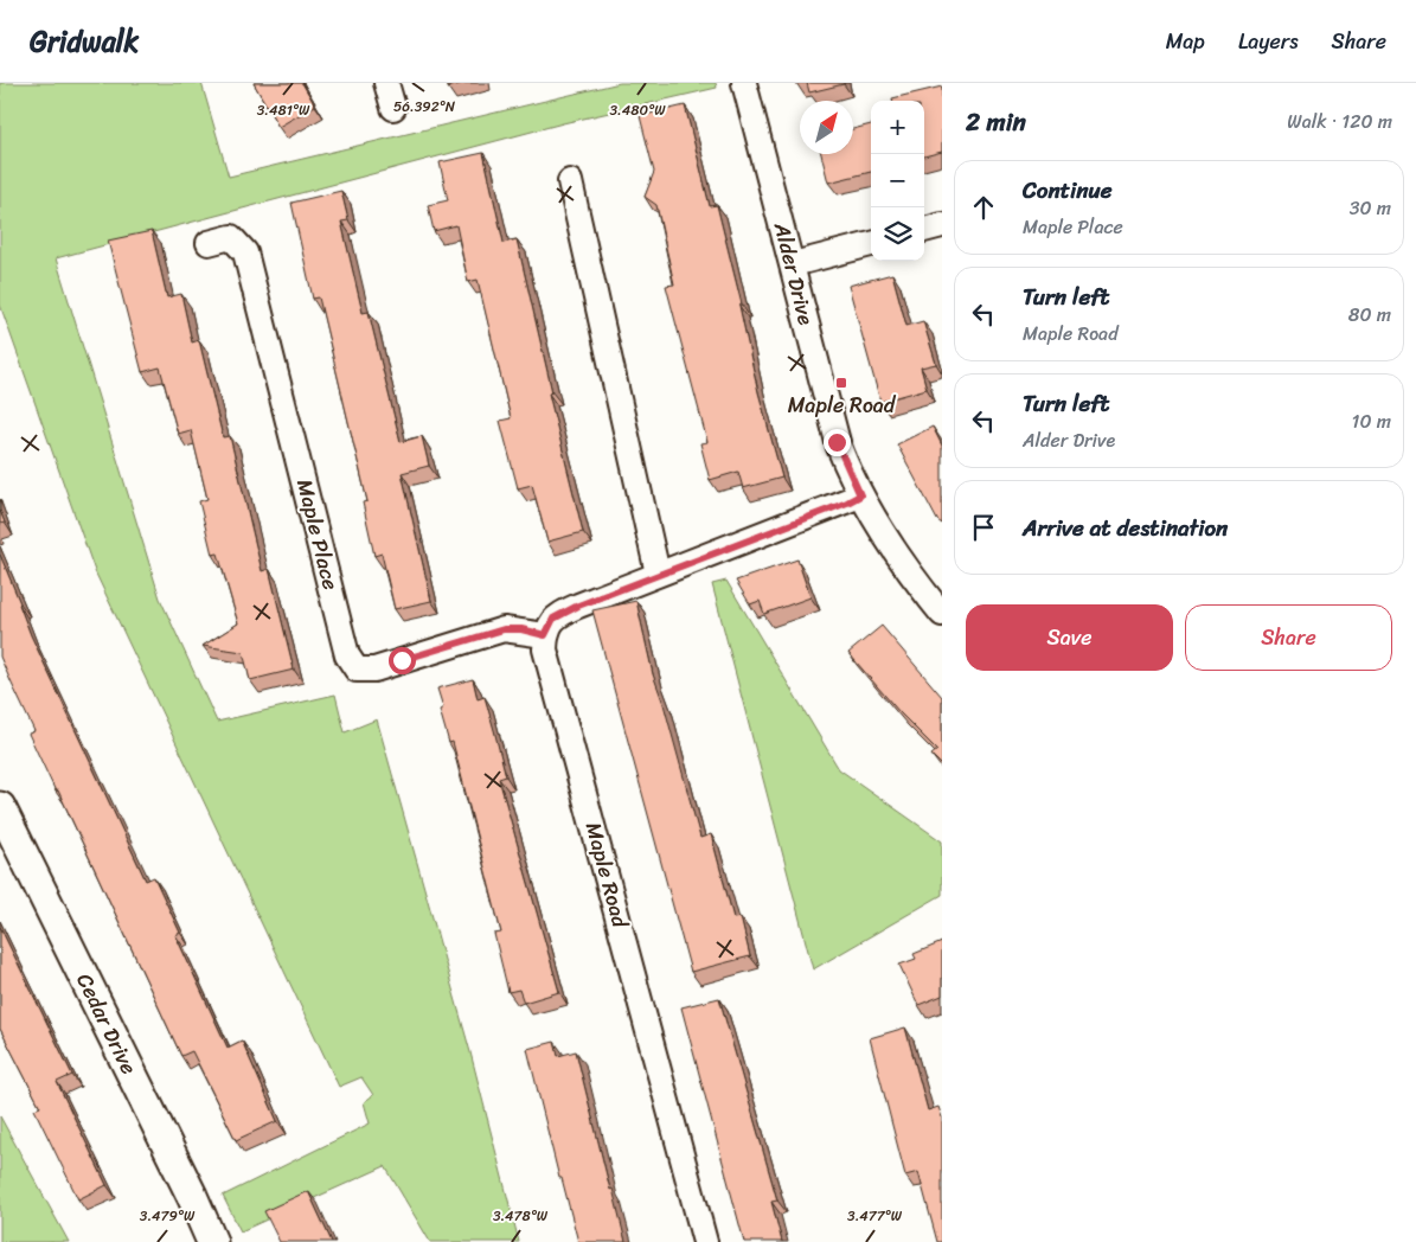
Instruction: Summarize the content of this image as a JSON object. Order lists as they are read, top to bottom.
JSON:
{
  "streets": {
    "street": [
      "Alder Drive",
      "Maple Place",
      "Maple Road",
      "Cedar Drive"
    ]
  },
  "crossings": [
    ["Maple Place", "Maple Road"]
  ],
  "places": {
    "transit": ["Maple Road"]
  },
  "north": "top right",
  "page": {
    "header": "Gridwalk",
    "nav": ["Map", "Layers", "Share"],
    "heading": ["2 min", "Walk · 120 m"],
    "map_buttons": ["+", "−"],
    "list": [
      ["Continue", "Maple Place", "30 m"],
      ["Turn left", "Maple Road", "80 m"],
      ["Turn left", "Alder Drive", "10 m"],
      "Arrive at destination"
    ],
    "buttons": ["Save", "Share"]
  },
  "coordinates": [
    "56.392°N",
    "3.481°W",
    "3.480°W",
    "3.479°W",
    "3.478°W",
    "3.477°W"
  ]
}
